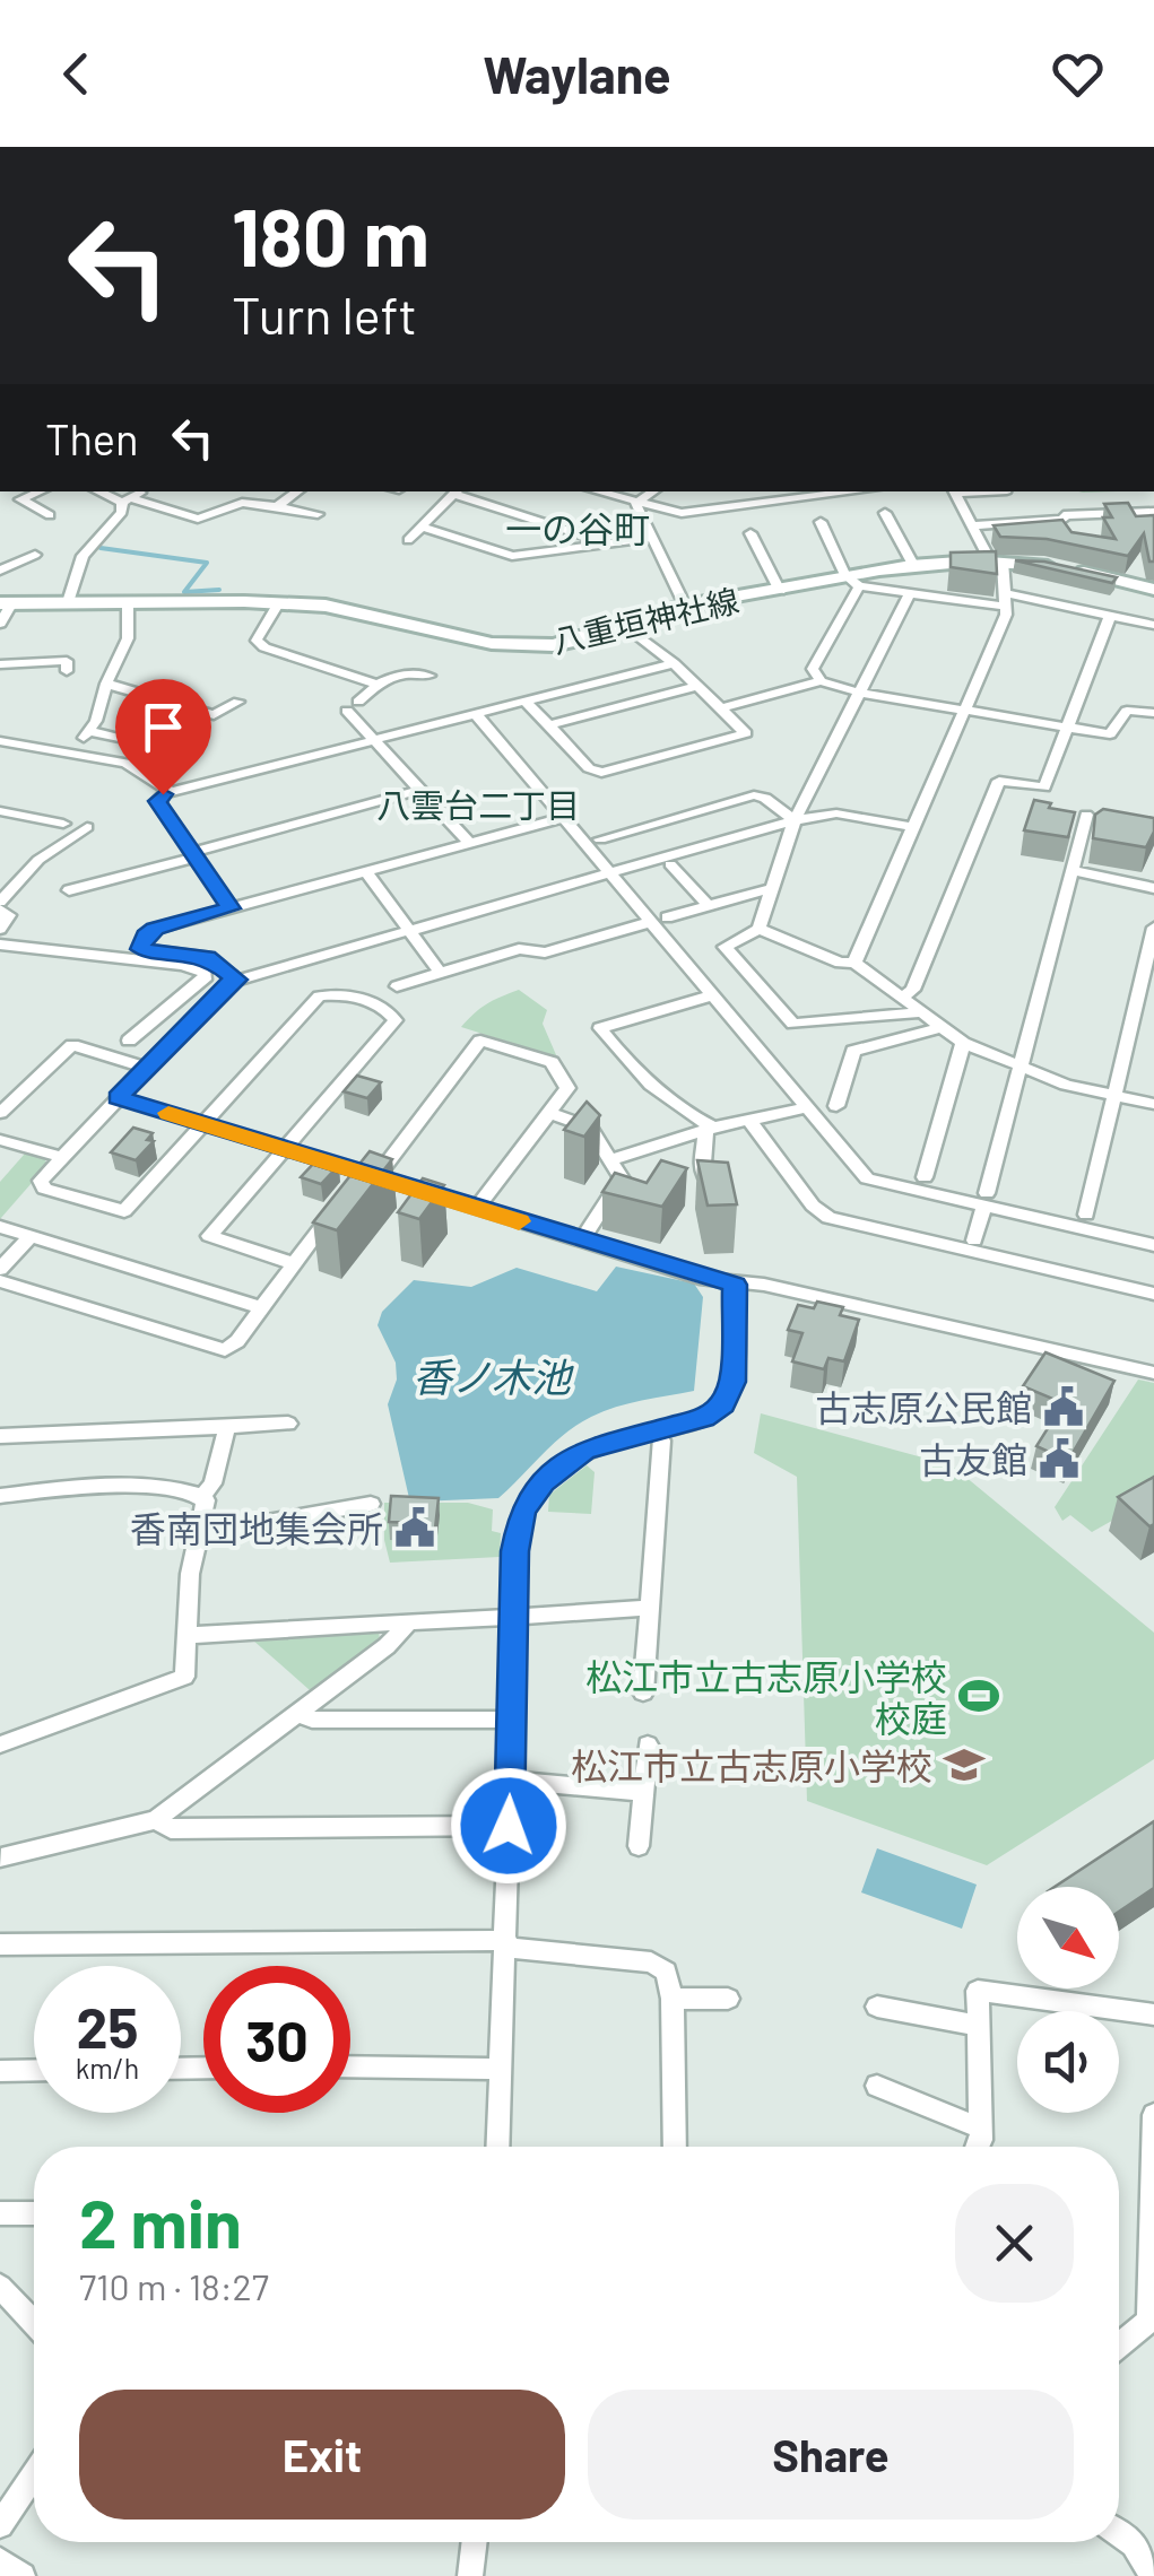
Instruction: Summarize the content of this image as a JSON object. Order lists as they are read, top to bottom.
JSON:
{
  "streets": {
    "main road": ["八重垣神社線"]
  },
  "districts": ["一の谷町", "八雲台二丁目"],
  "water": ["香ノ木池"],
  "places": {
    "public building": ["古志原公民館", "古友館", "香南団地集会所"],
    "sports": ["松江市立古志原小学校 校庭"],
    "school or university": ["松江市立古志原小学校"]
  },
  "north": "bottom right",
  "page": {
    "header": "Waylane",
    "turn": ["180 m", "Turn left"],
    "then": "Then",
    "speed": "25 km/h",
    "limit": "30",
    "heading": ["2 min", "710 m · 18:27"],
    "buttons": ["Exit", "Share"]
  }
}
